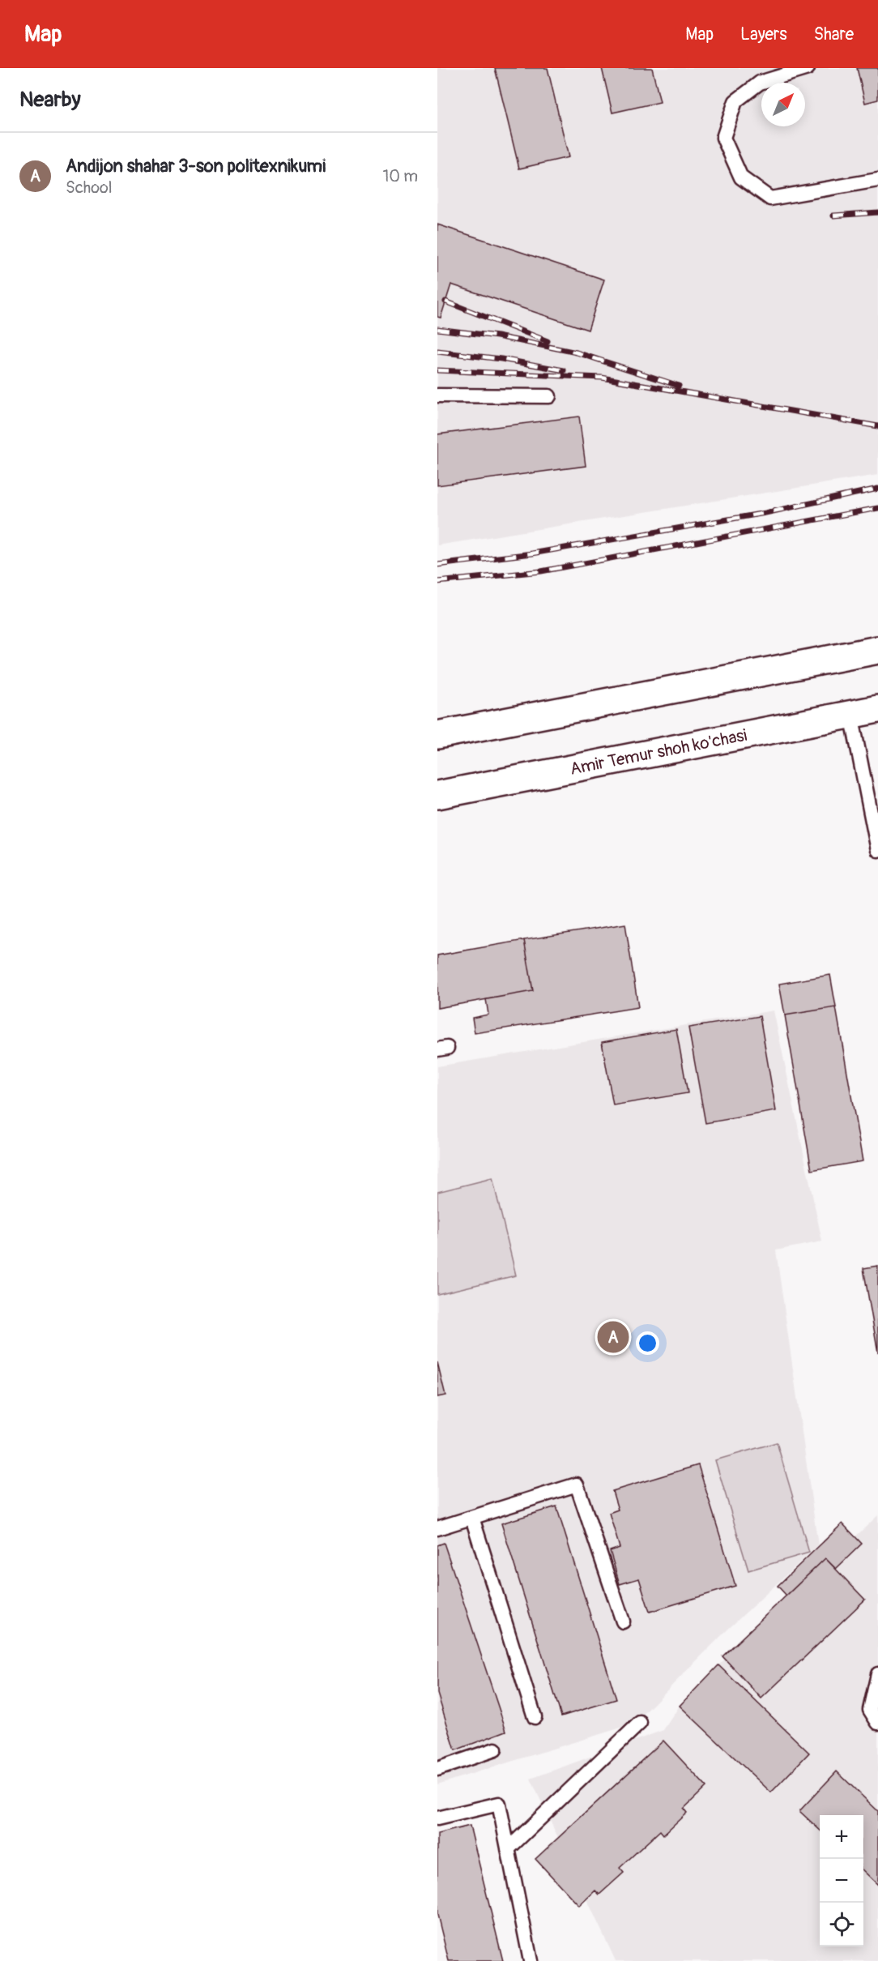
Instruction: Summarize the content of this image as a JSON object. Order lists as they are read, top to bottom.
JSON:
{
  "streets": {
    "main road": ["Amir Temur shoh ko'chasi"]
  },
  "north": "top right",
  "page": {
    "header": "Map",
    "nav": ["Map", "Layers", "Share"],
    "heading": "Nearby",
    "list": [
      {
        "mark": "A",
        "name": "Andijon shahar 3-son politexnikumi",
        "note": "School",
        "value": "10 m"
      }
    ],
    "pins": "A",
    "map_buttons": ["+", "−"]
  }
}
